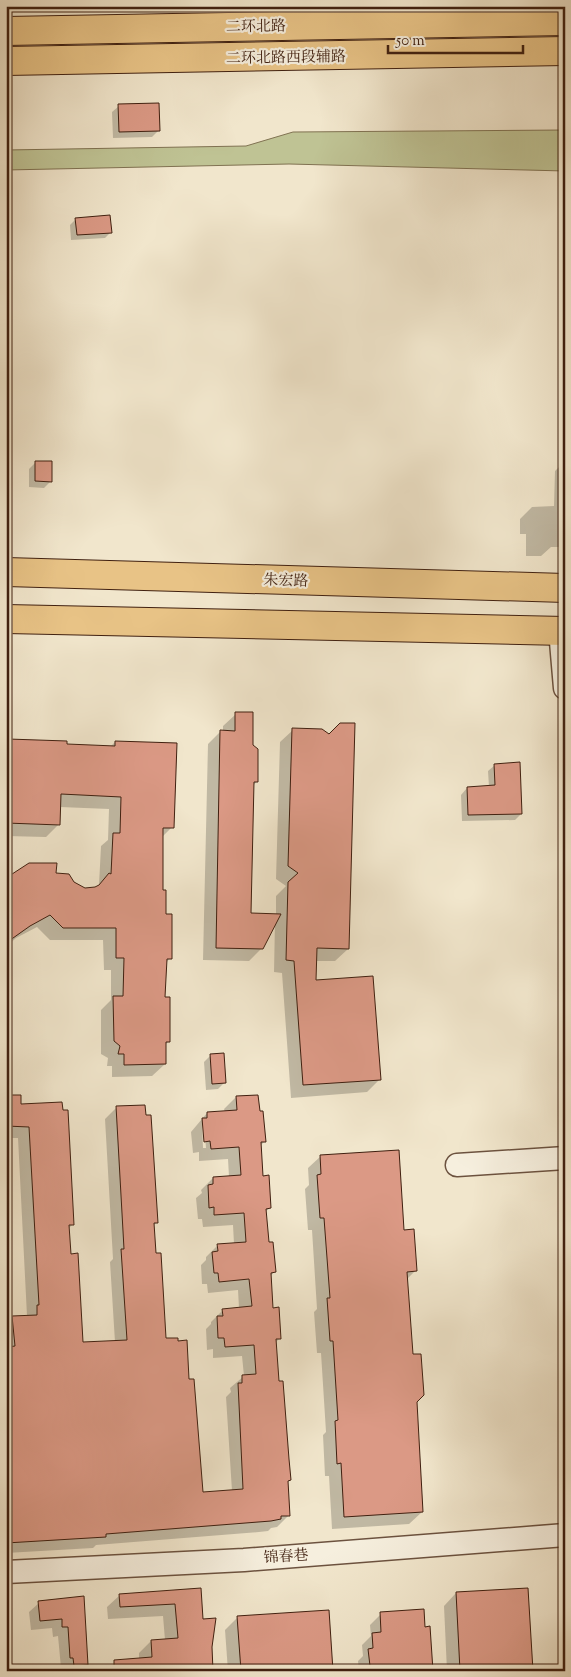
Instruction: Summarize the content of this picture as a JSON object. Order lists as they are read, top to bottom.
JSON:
{
  "streets": {
    "main road": ["二环北路", "二环北路西段辅路", "朱宏路"],
    "street": ["锦春巷"]
  },
  "scale_bar": "50 m"
}
